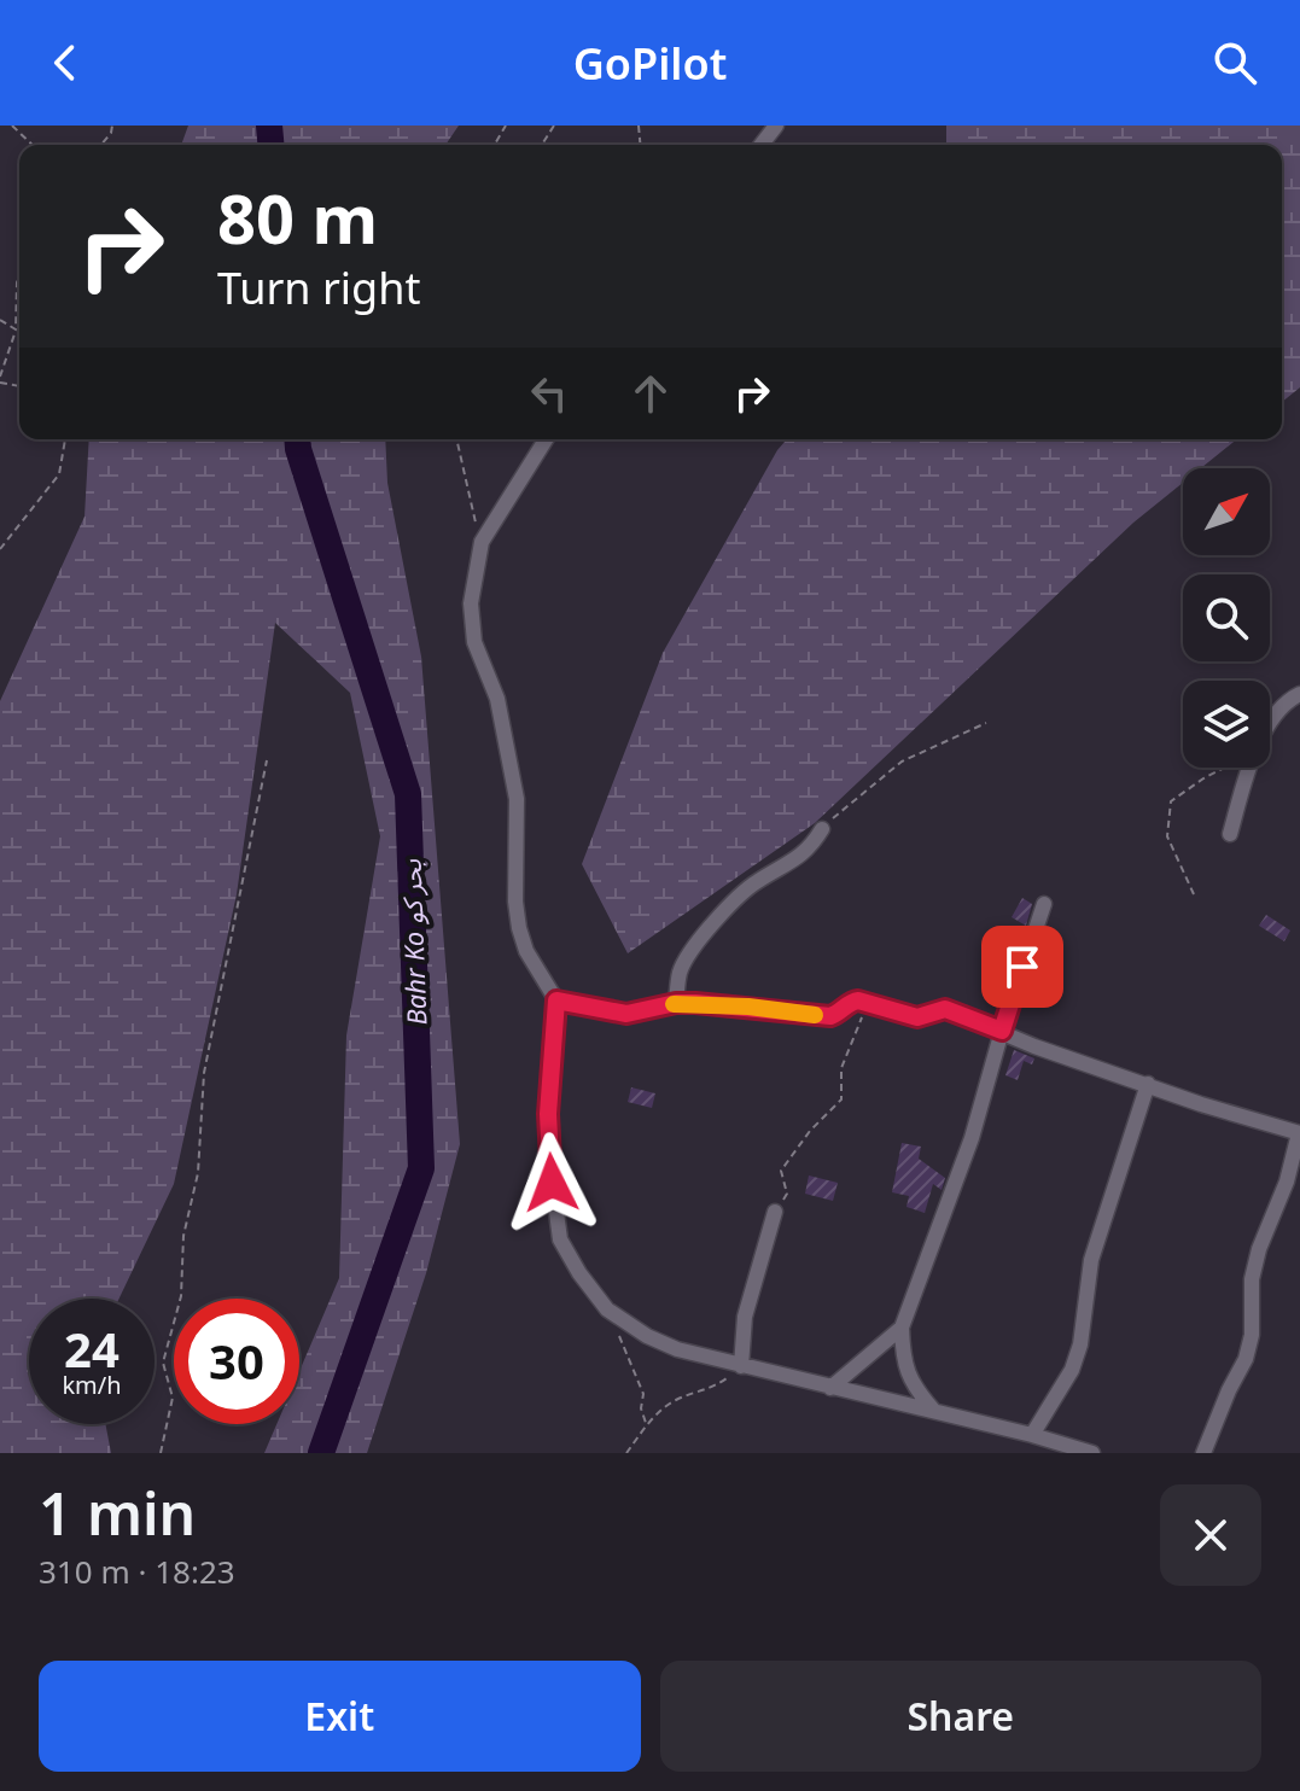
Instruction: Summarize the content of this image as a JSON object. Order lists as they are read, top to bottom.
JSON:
{
  "water": ["Bahr Ko بحر كو"],
  "north": "top right",
  "page": {
    "header": "GoPilot",
    "turn": ["80 m", "Turn right"],
    "speed": "24 km/h",
    "limit": "30",
    "heading": ["1 min", "310 m · 18:23"],
    "buttons": ["Exit", "Share"]
  }
}
